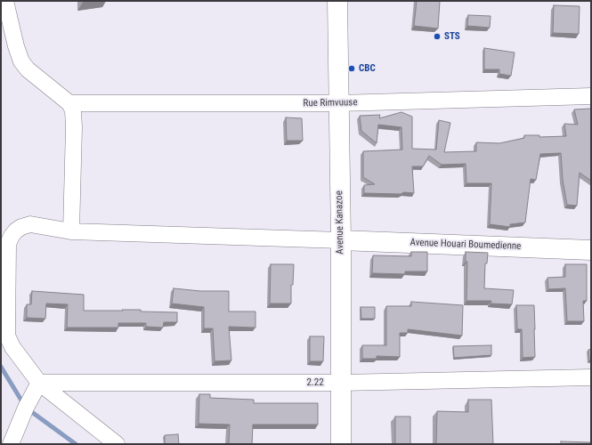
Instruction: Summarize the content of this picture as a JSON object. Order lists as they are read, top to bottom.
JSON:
{
  "streets": {
    "street": [
      "Rue Rimvuuse",
      "Avenue Kanazoe",
      "Avenue Houari Boumedienne",
      "2.22"
    ]
  },
  "crossings": [
    ["Rue Rimvuuse", "Avenue Kanazoe"],
    ["Avenue Kanazoe", "Avenue Houari Boumedienne"],
    ["Avenue Kanazoe", "2.22"]
  ],
  "places": ["STS", "CBC"]
}
